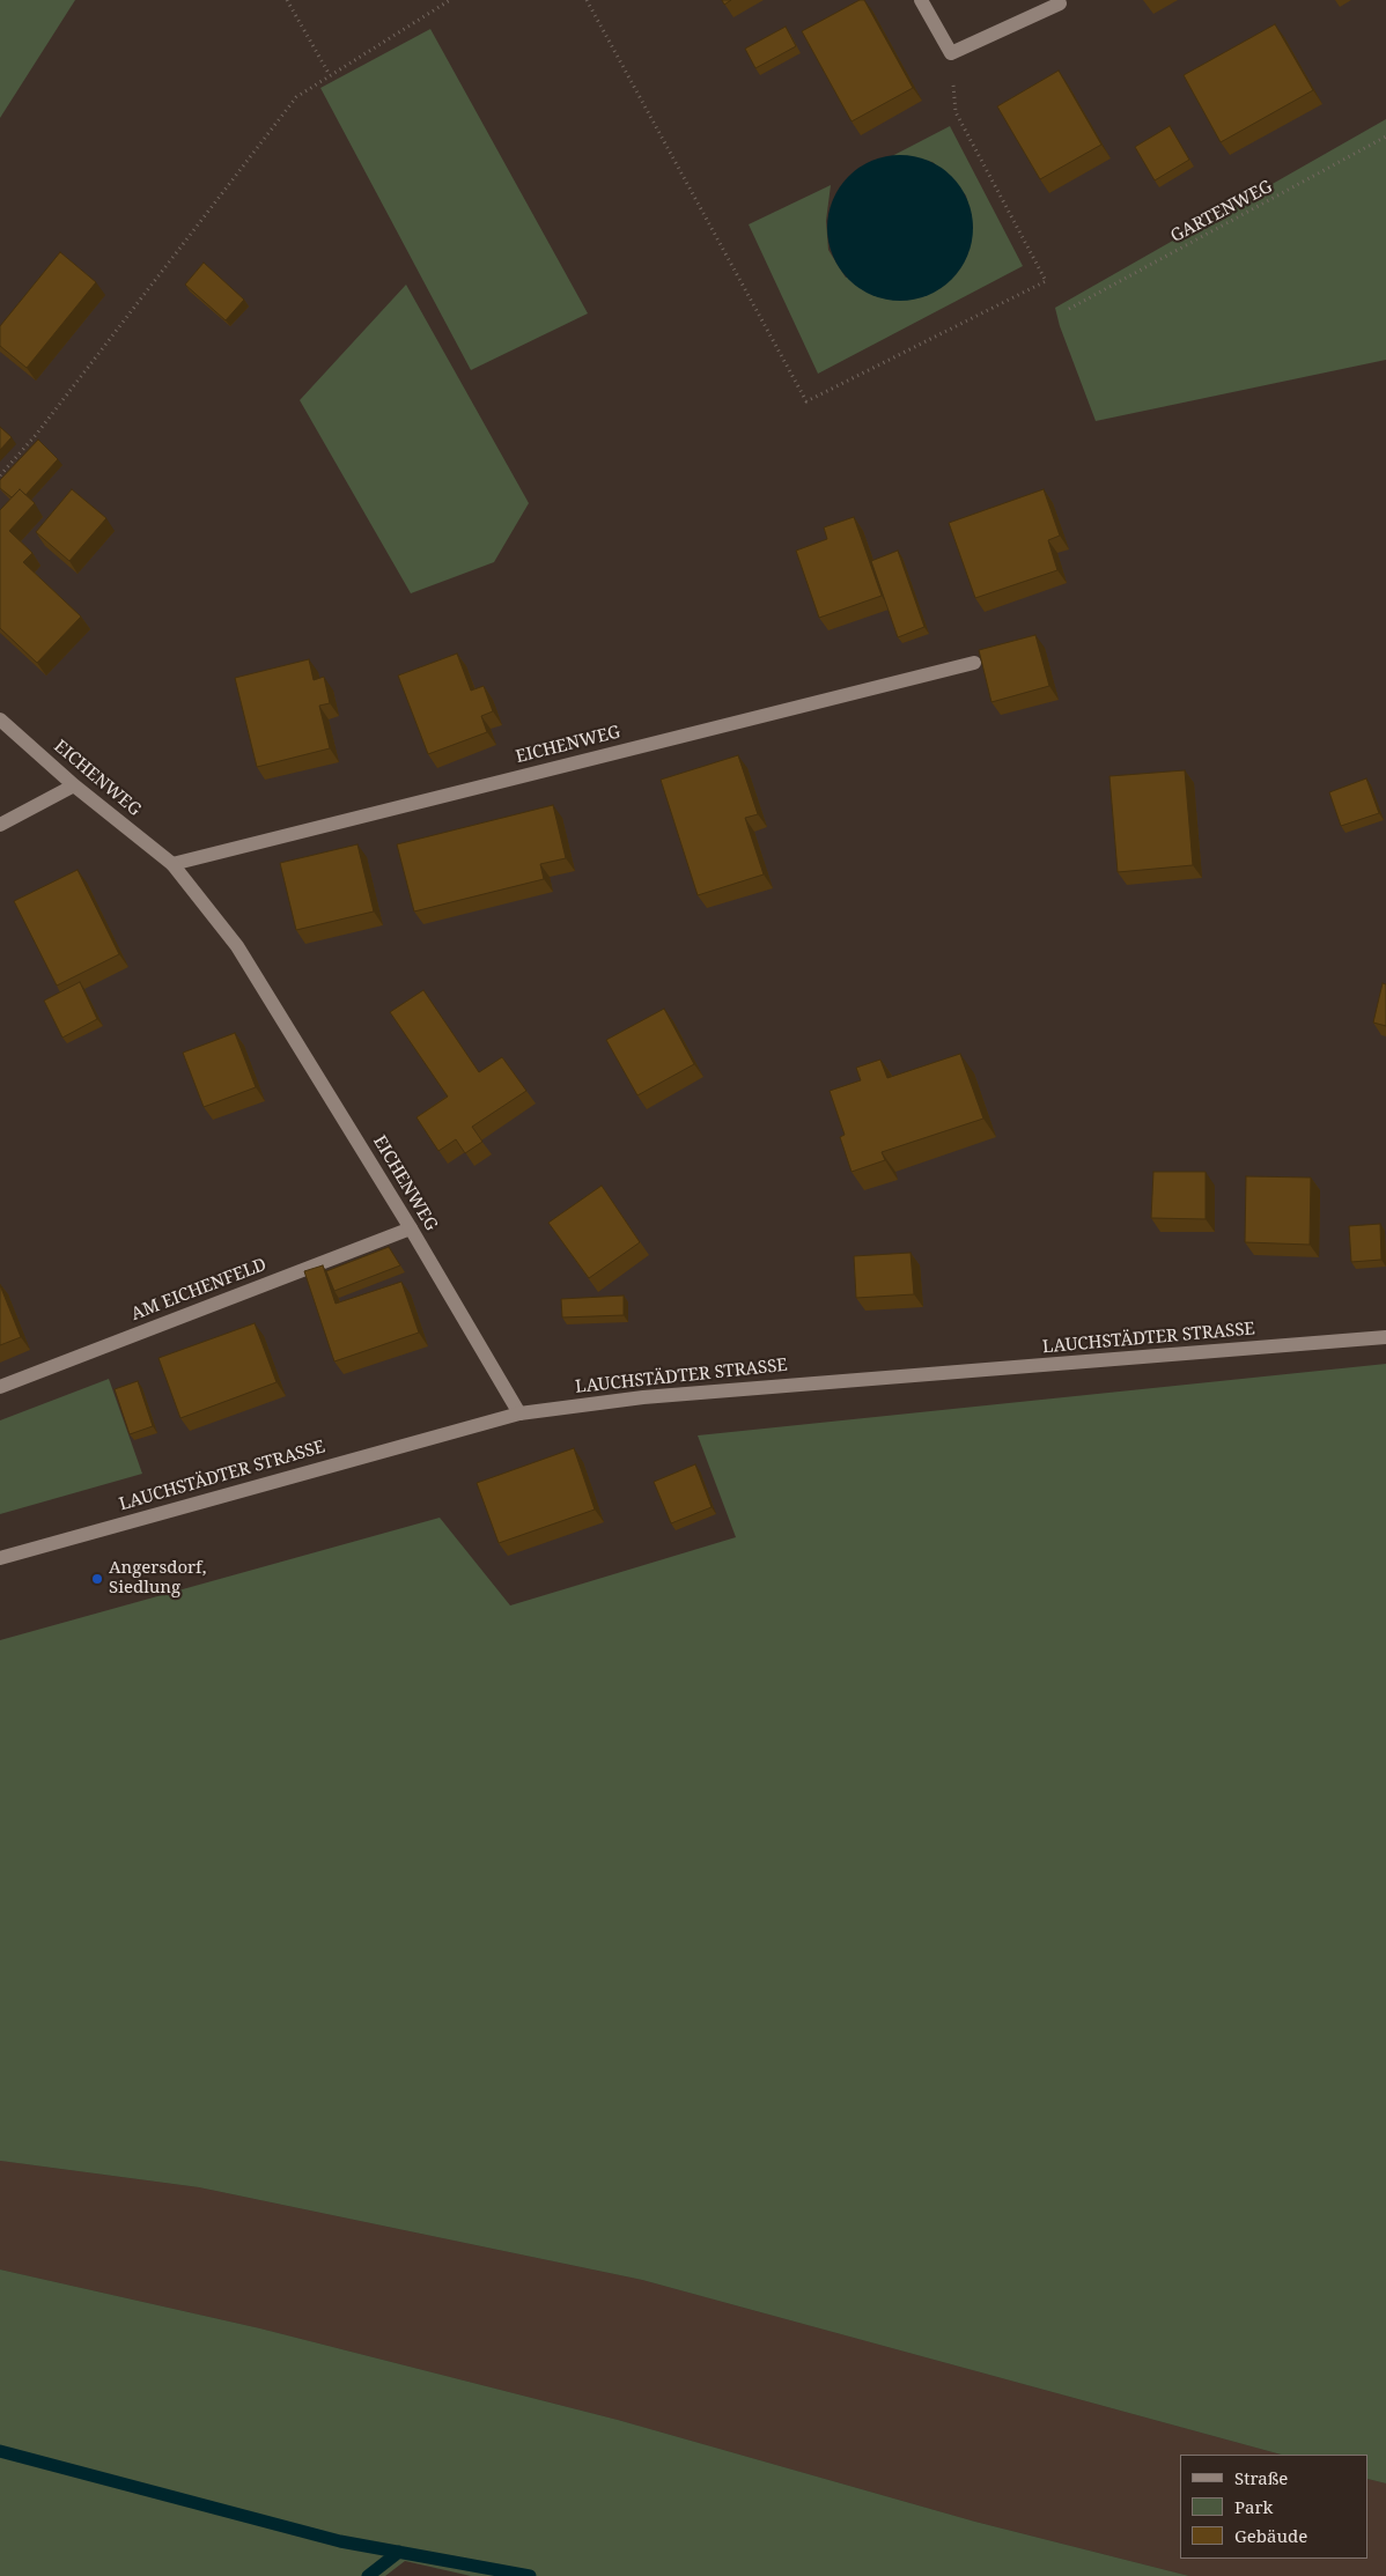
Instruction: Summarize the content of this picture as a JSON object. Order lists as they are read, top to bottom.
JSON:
{
  "streets": {
    "main road": ["EICHENWEG", "AM EICHENFELD", "LAUCHSTÄDTER STRASSE"],
    "path": ["GARTENWEG"]
  },
  "crossings": [
    ["EICHENWEG", "AM EICHENFELD"],
    ["EICHENWEG", "LAUCHSTÄDTER STRASSE"]
  ],
  "places": ["Angersdorf, Siedlung"],
  "legend": ["Straße", "Park", "Gebäude"]
}
